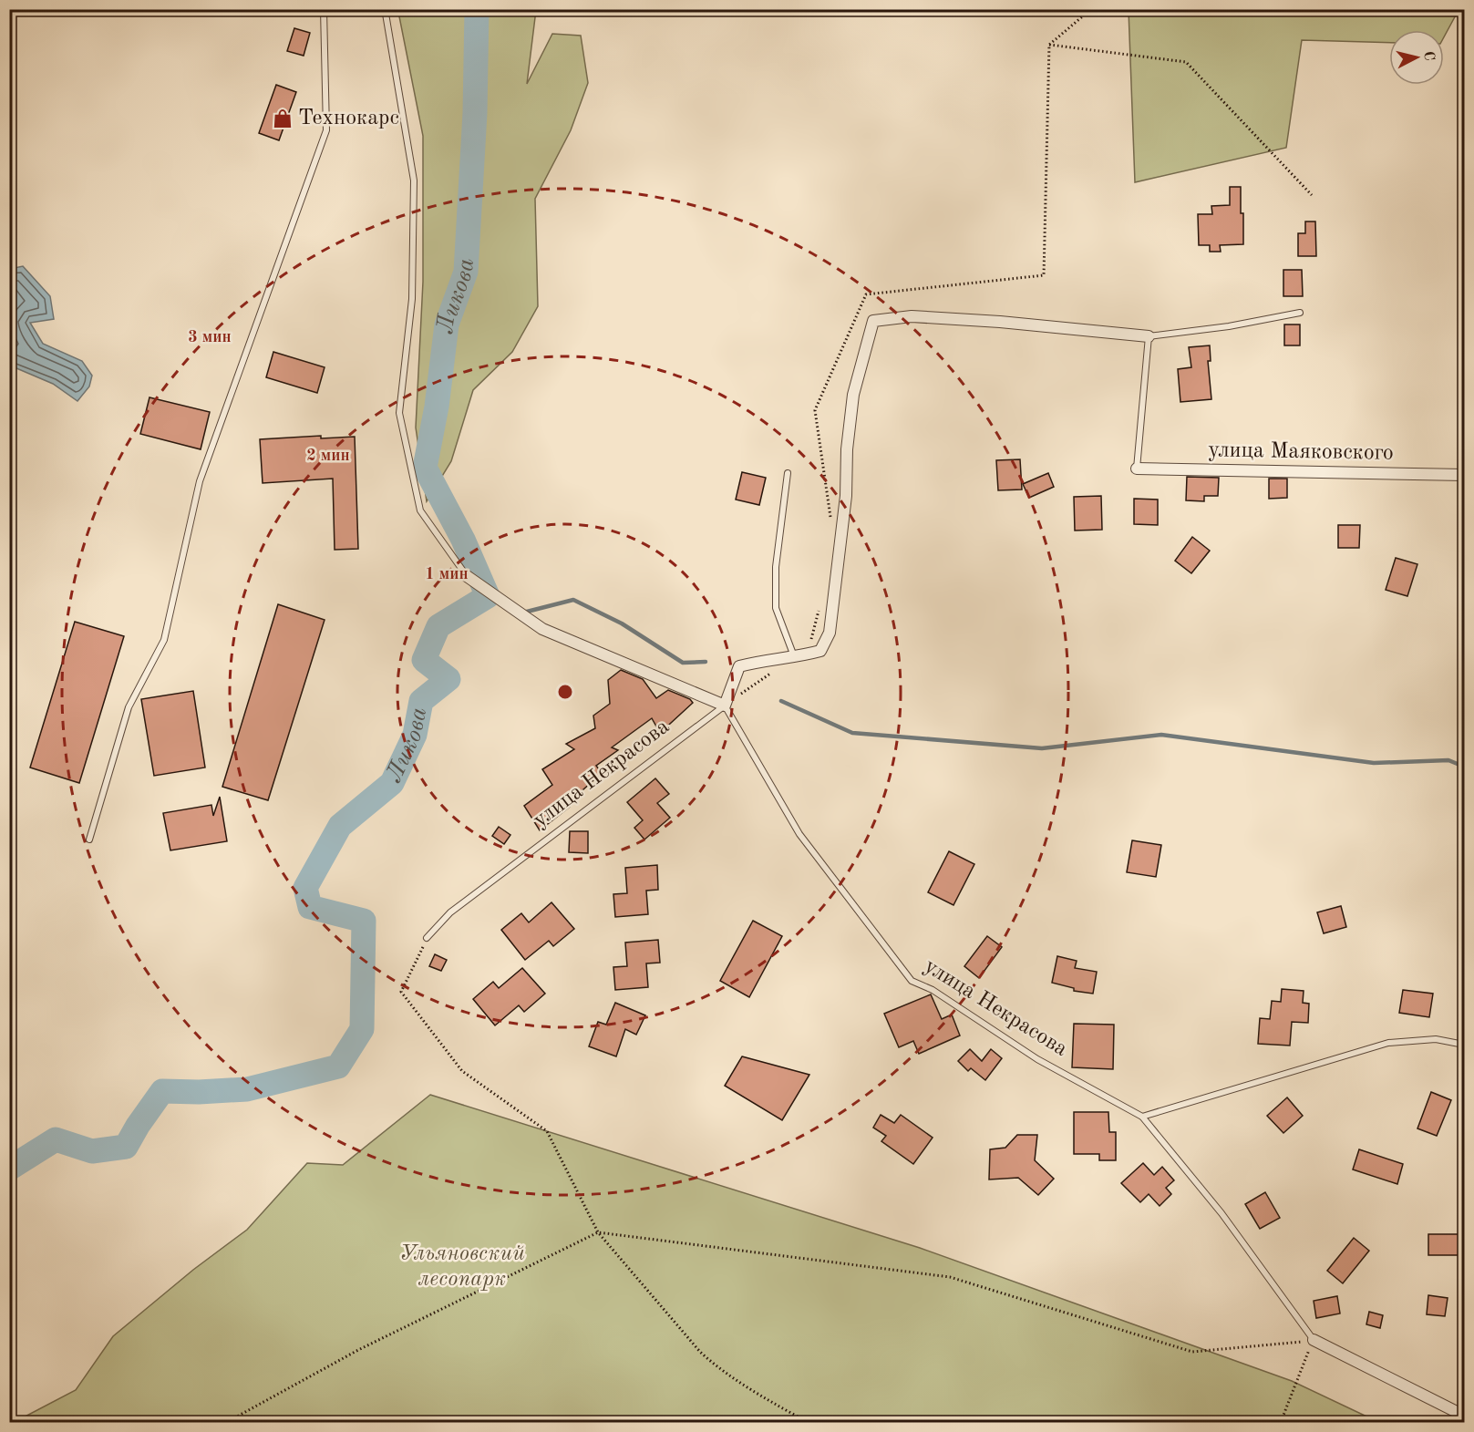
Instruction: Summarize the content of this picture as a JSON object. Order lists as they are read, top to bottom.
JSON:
{
  "streets": {
    "street": ["улица Маяковского", "улица Некрасова"]
  },
  "water": ["Ликова"],
  "parks": ["Ульяновский лесопарк"],
  "places": {
    "shop": ["Технокарс"]
  },
  "north": "right",
  "rings": ["3 мин", "2 мин", "1 мин"]
}
